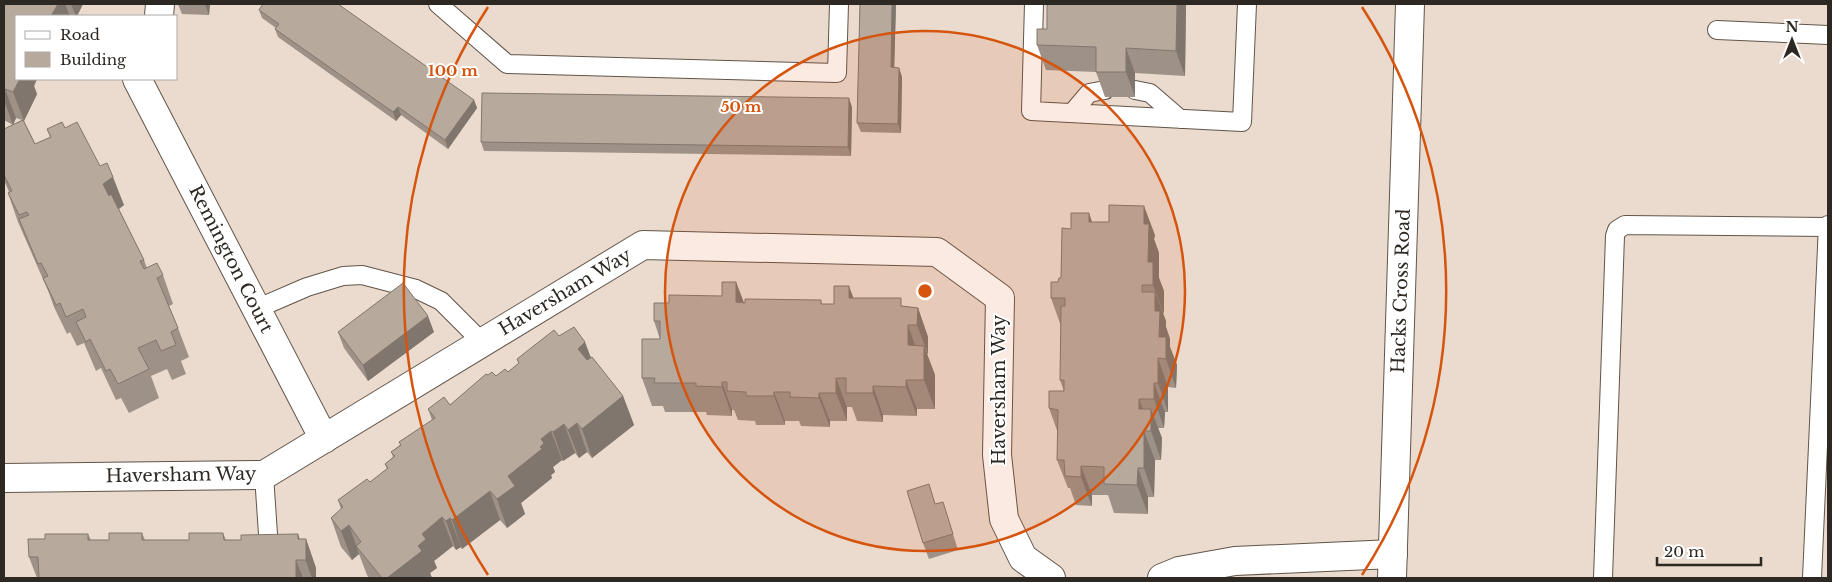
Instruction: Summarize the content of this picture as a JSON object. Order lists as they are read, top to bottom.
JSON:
{
  "streets": {
    "street": ["Remington Court", "Hacks Cross Road", "Haversham Way"]
  },
  "crossings": [
    ["Remington Court", "Haversham Way"]
  ],
  "legend": ["Road", "Building"],
  "scale_bar": "20 m",
  "north": "top",
  "rings": ["100 m", "50 m"]
}
